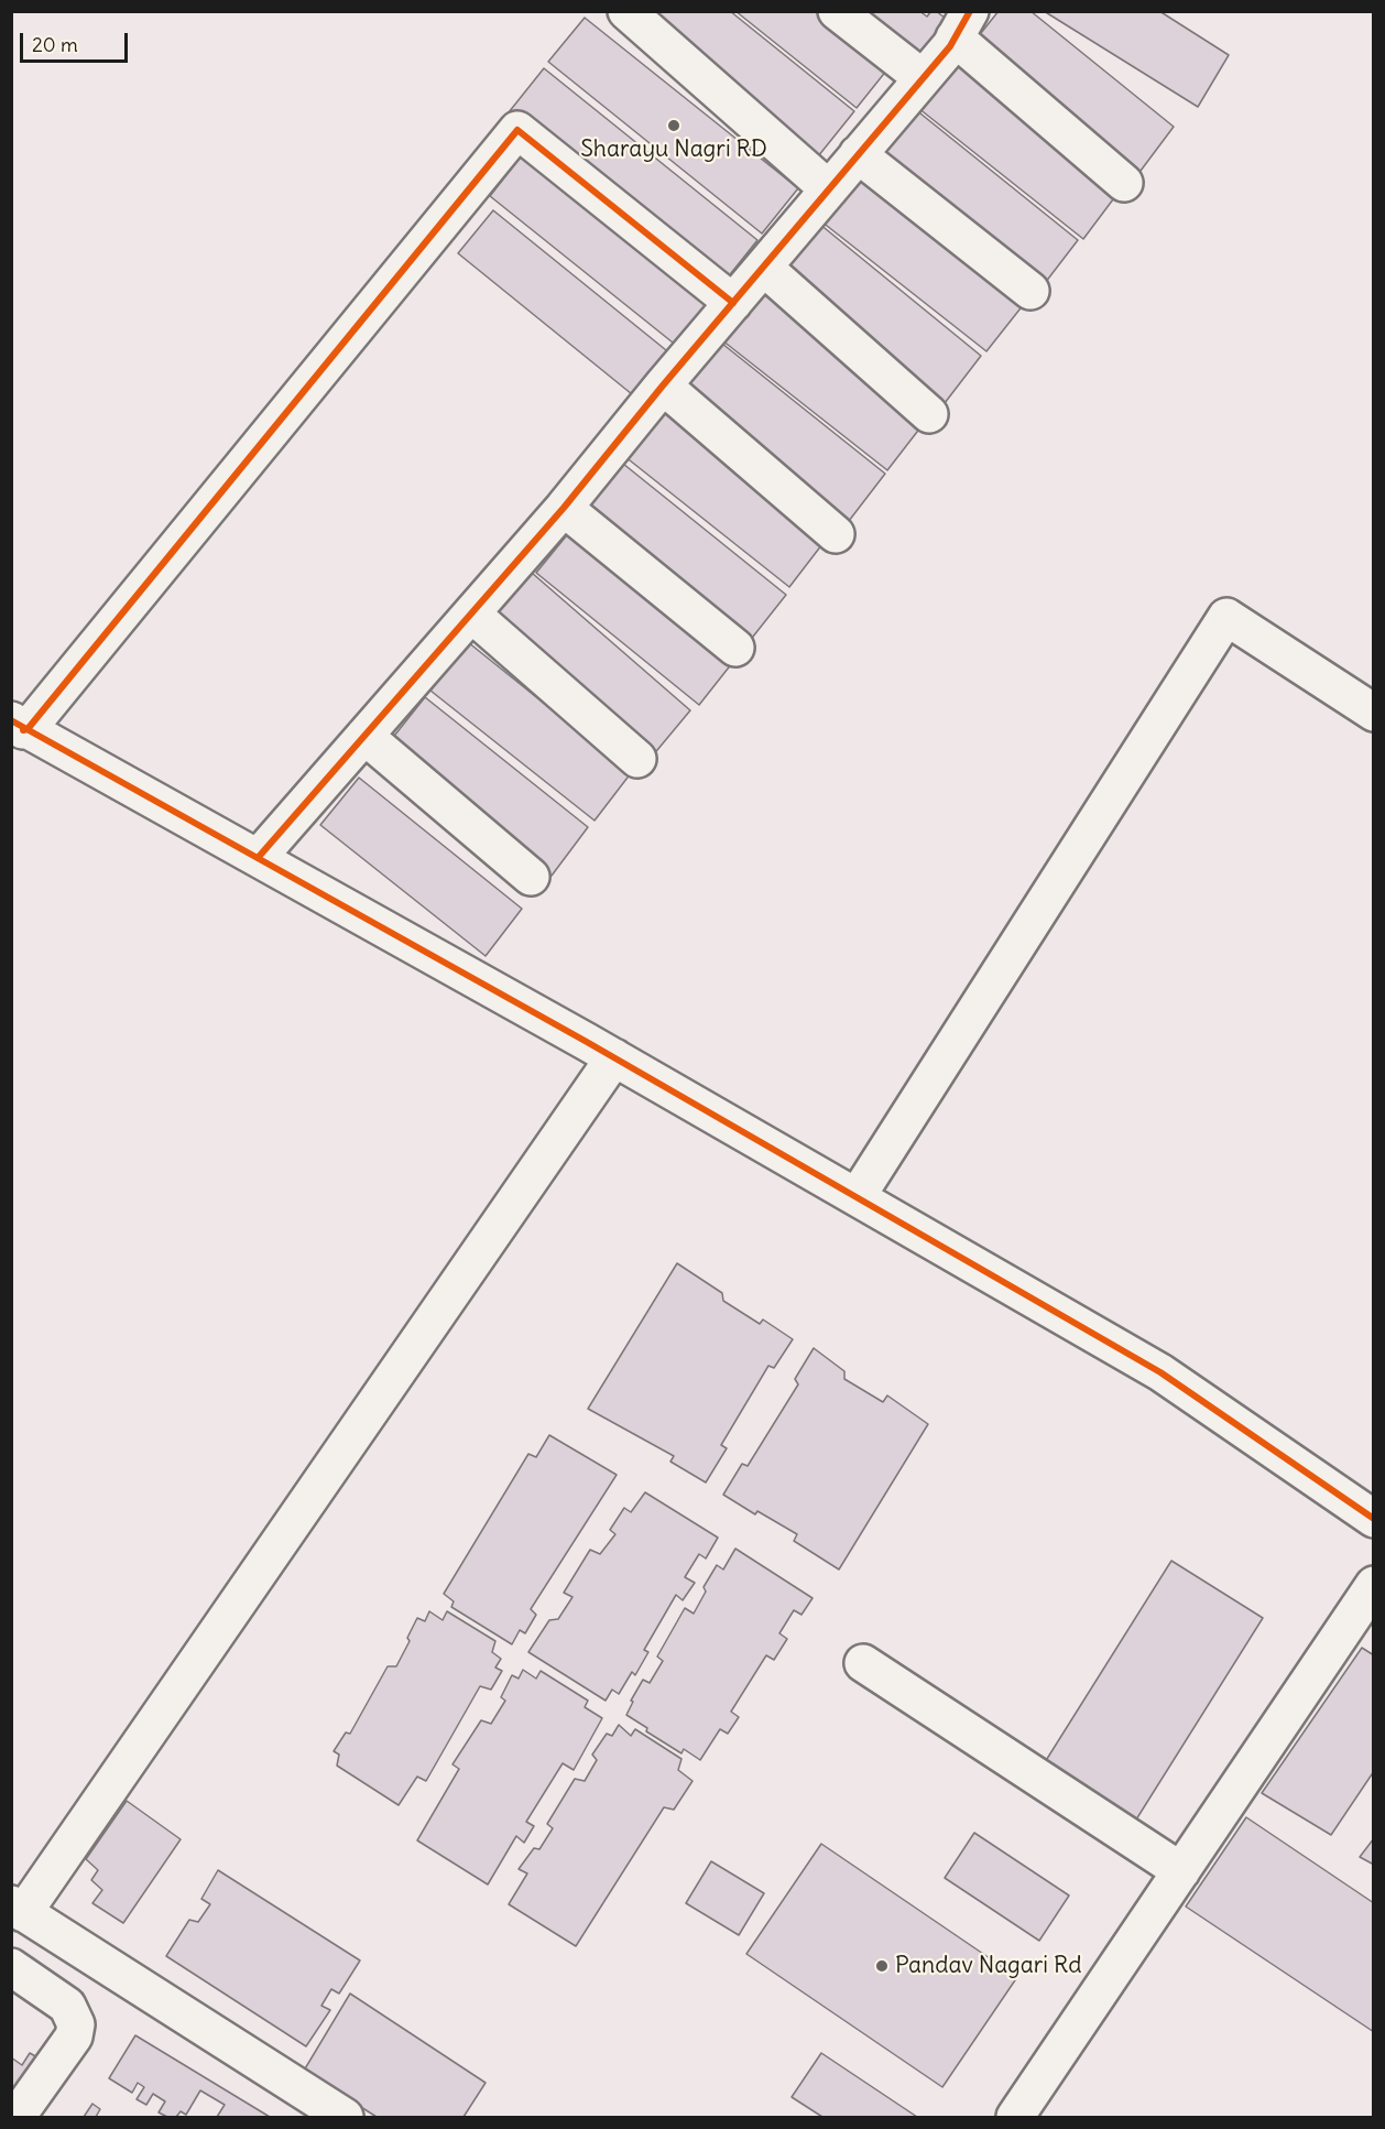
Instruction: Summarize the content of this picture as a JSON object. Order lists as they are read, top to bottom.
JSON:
{
  "places": ["Sharayu Nagri RD", "Pandav Nagari Rd"],
  "scale_bar": "20 m"
}
